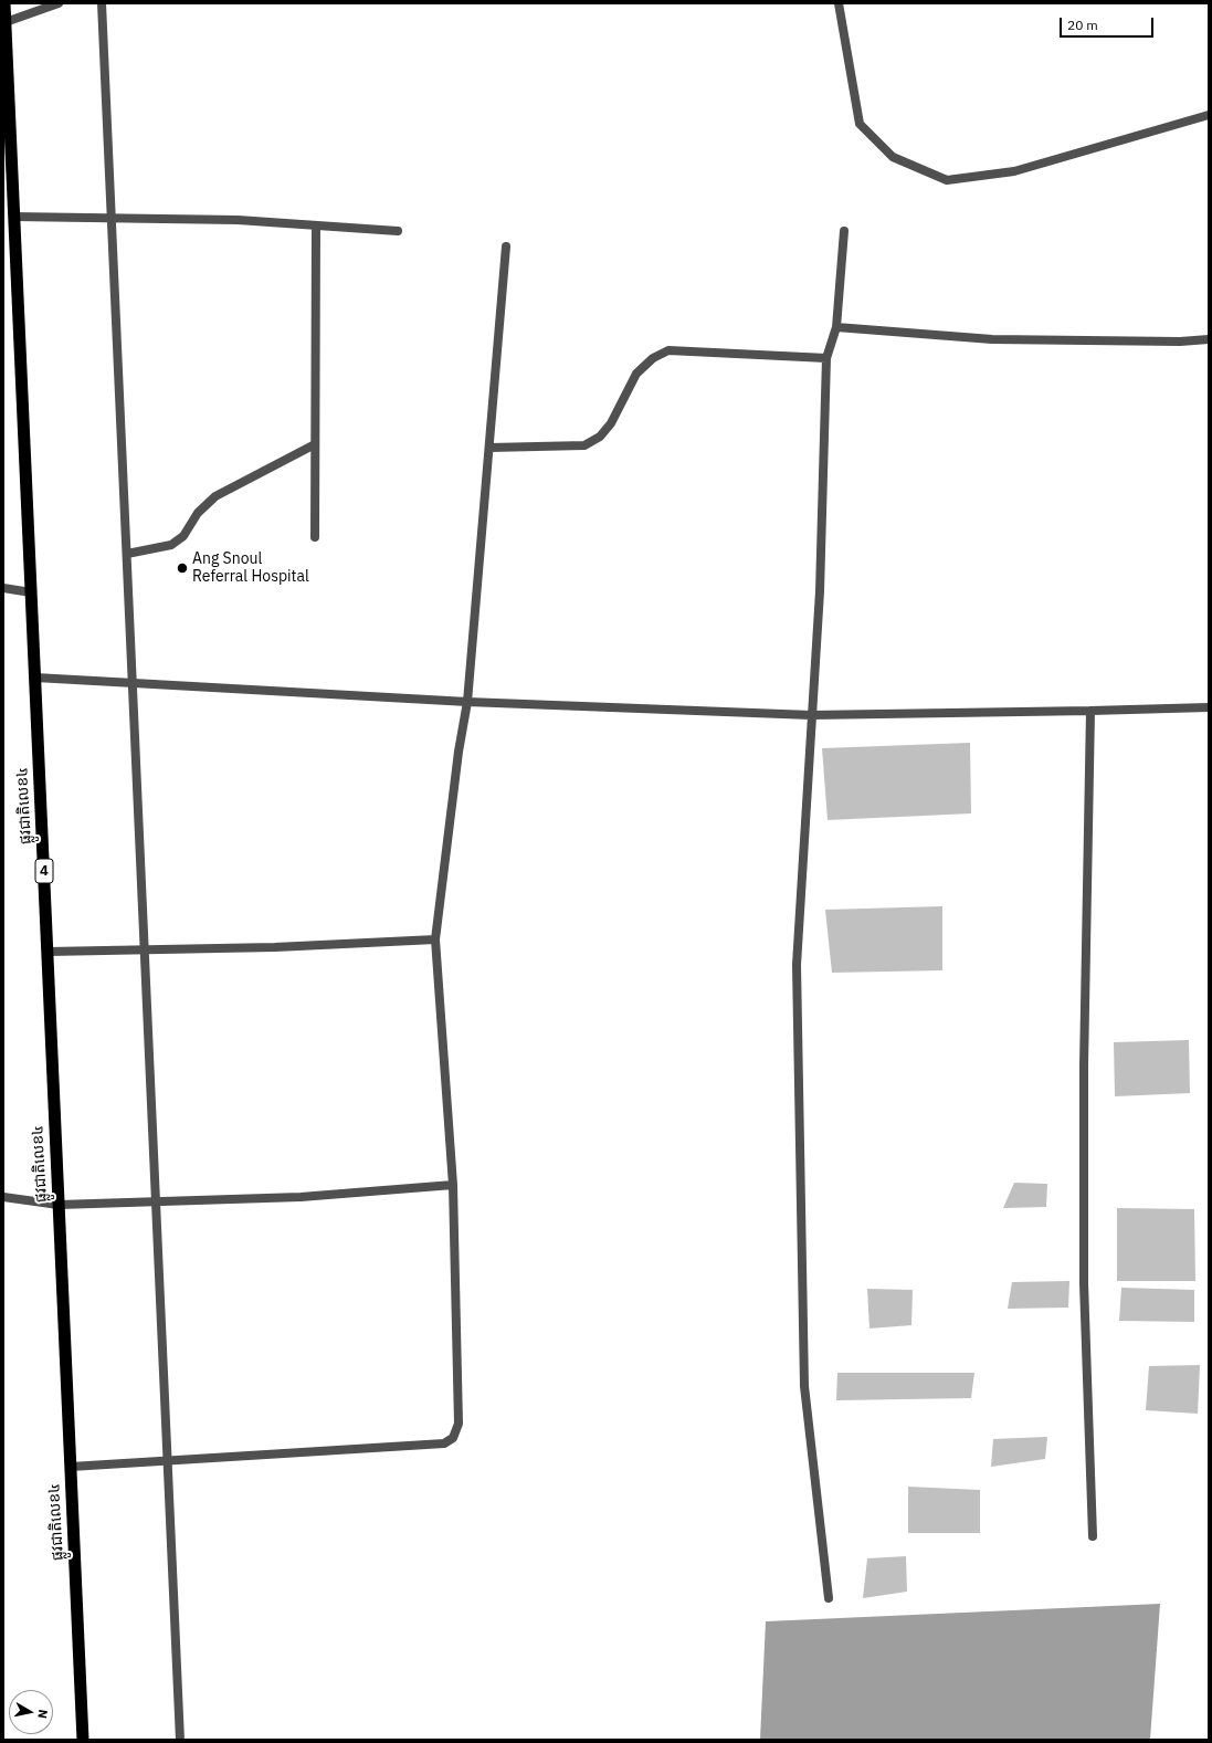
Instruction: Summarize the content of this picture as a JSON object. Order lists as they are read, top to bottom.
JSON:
{
  "streets": {
    "highway": ["ផ្លូវជាតិលេខ៤", "4"]
  },
  "places": ["Ang Snoul Referral Hospital"],
  "scale_bar": "20 m",
  "north": "right"
}
